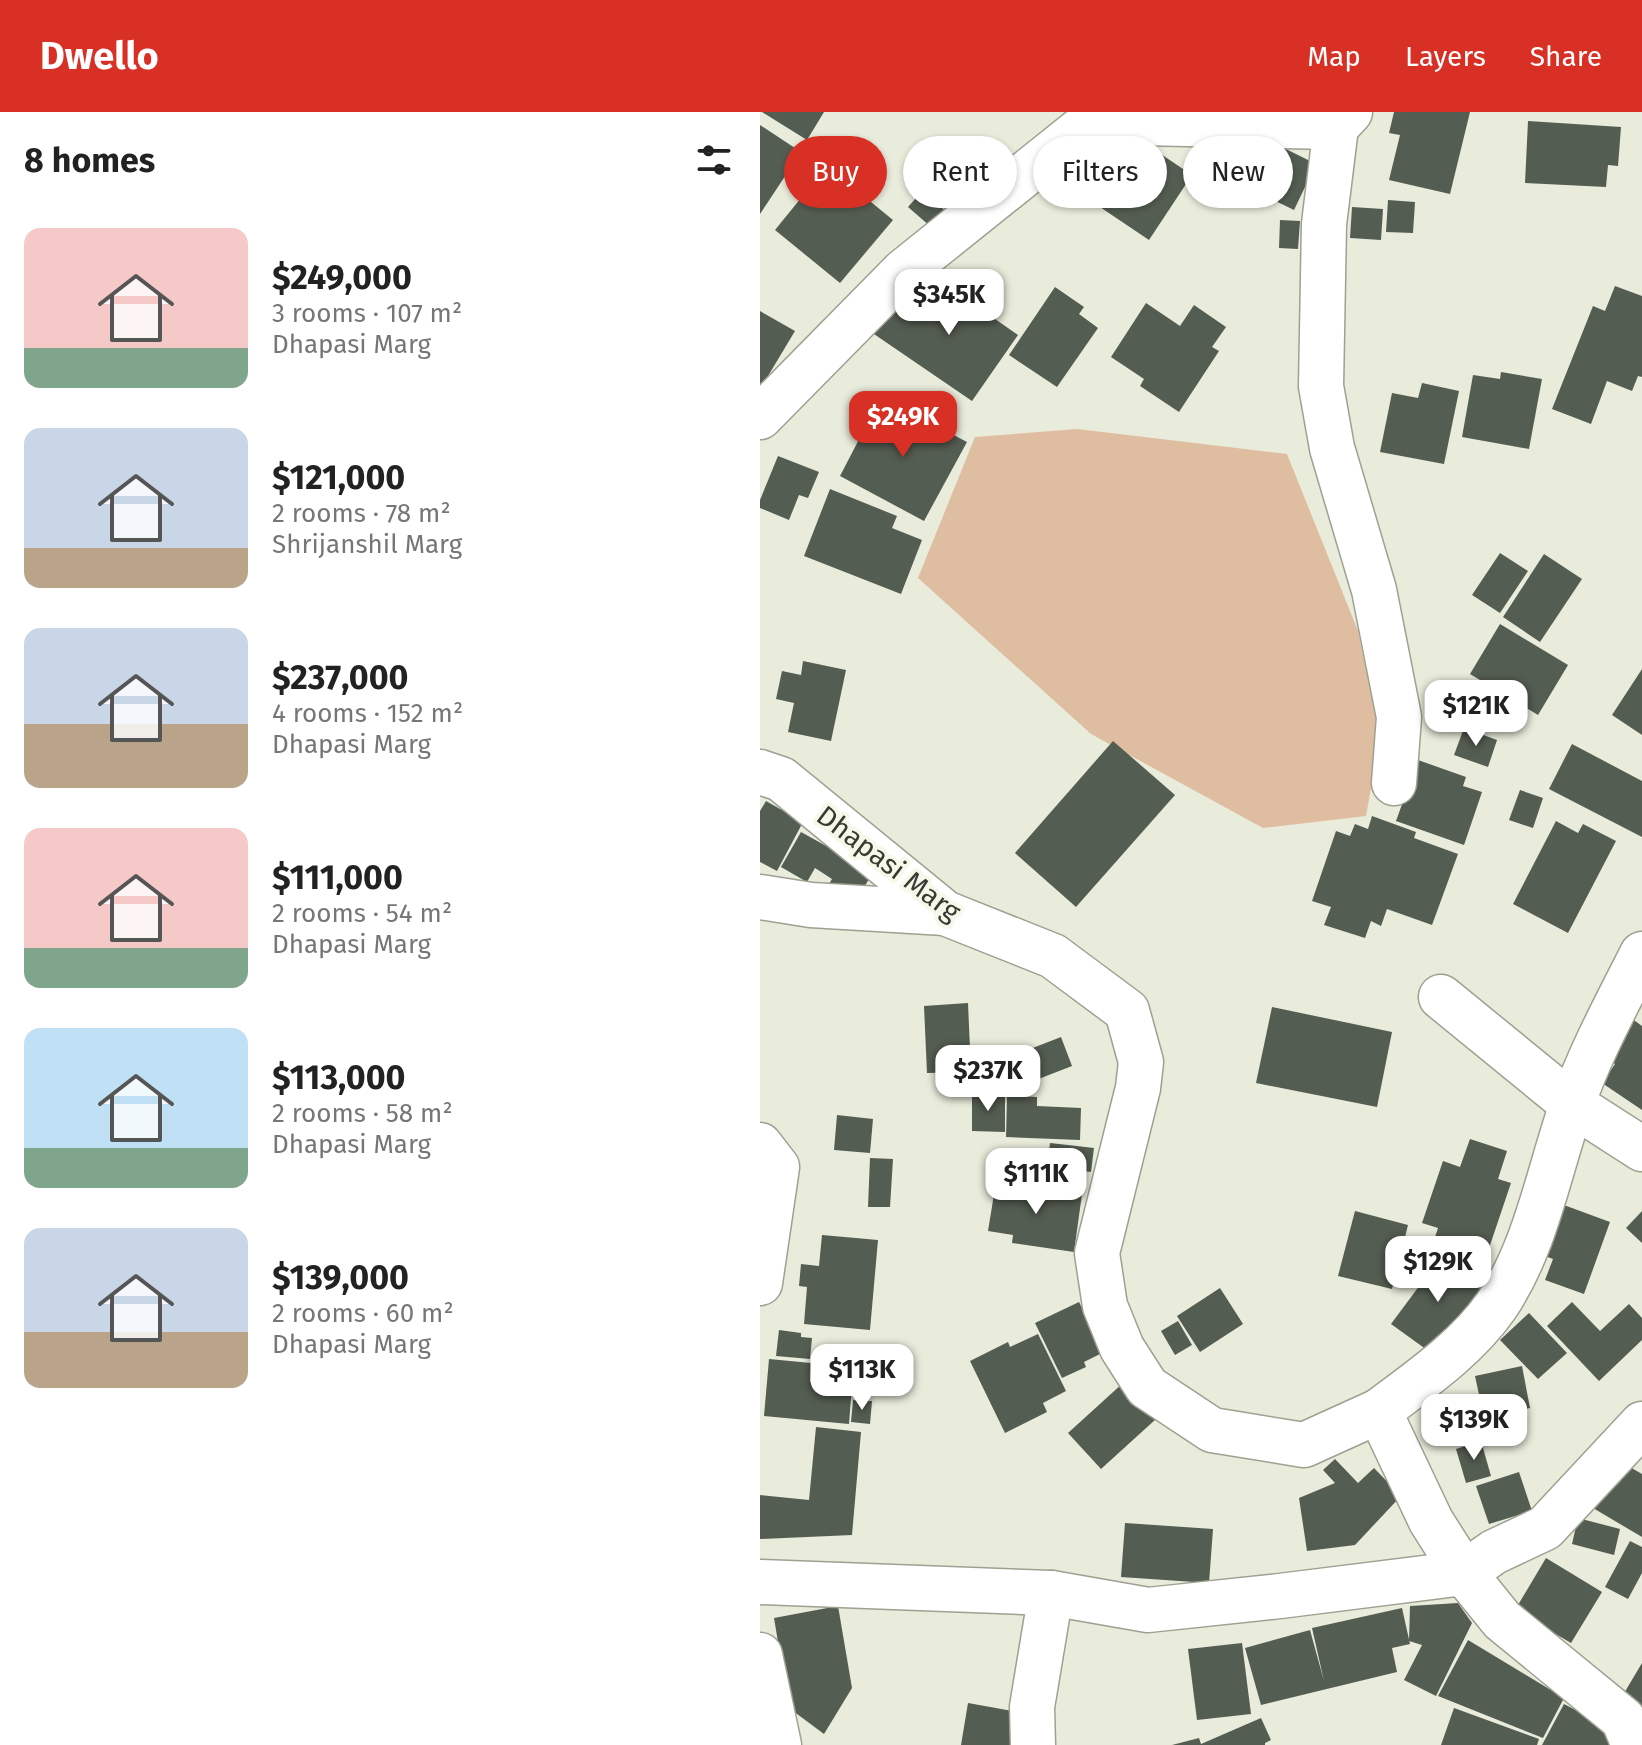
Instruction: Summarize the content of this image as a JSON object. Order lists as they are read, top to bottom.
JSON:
{
  "streets": {
    "street": ["Dhapasi Marg"]
  },
  "page": {
    "header": "Dwello",
    "nav": ["Map", "Layers", "Share"],
    "heading": "8 homes",
    "chip": [
      "Buy",
      "Rent",
      "Filters",
      "New"
    ],
    "list": [
      {
        "name": "$249,000",
        "note": "3 rooms · 107 m² · Dhapasi Marg"
      },
      {
        "name": "$121,000",
        "note": "2 rooms · 78 m² · Shrijanshil Marg"
      },
      {
        "name": "$237,000",
        "note": "4 rooms · 152 m² · Dhapasi Marg"
      },
      {
        "name": "$111,000",
        "note": "2 rooms · 54 m² · Dhapasi Marg"
      },
      {
        "name": "$113,000",
        "note": "2 rooms · 58 m² · Dhapasi Marg"
      },
      {
        "name": "$139,000",
        "note": "2 rooms · 60 m² · Dhapasi Marg"
      }
    ],
    "price": [
      "$345K",
      "$249K",
      "$121K",
      "$237K",
      "$111K",
      "$129K",
      "$113K",
      "$139K"
    ]
  }
}
